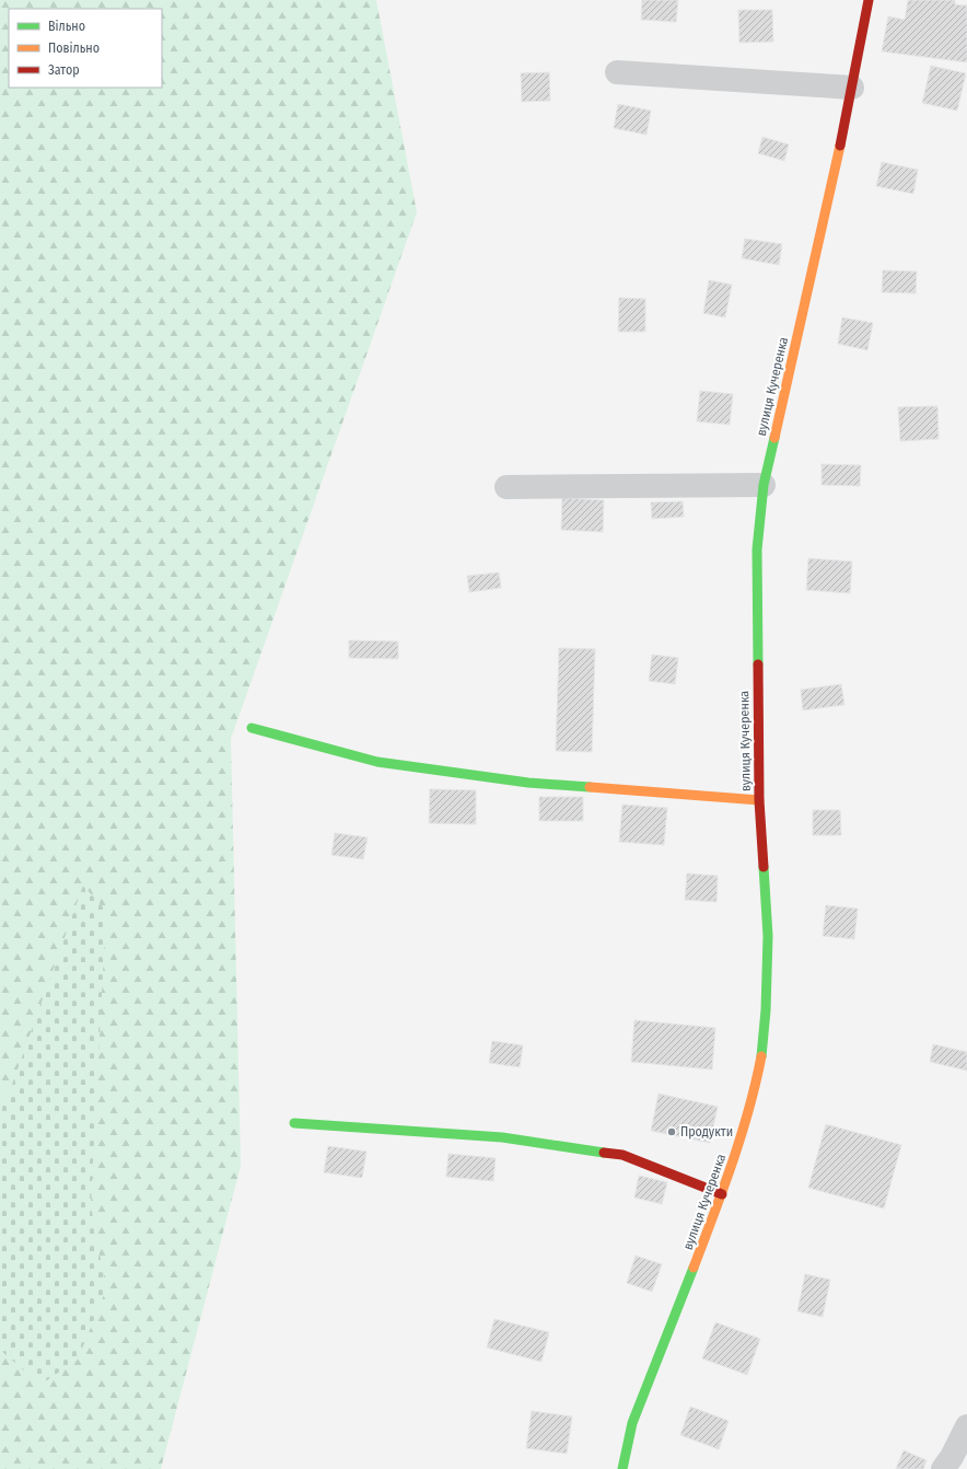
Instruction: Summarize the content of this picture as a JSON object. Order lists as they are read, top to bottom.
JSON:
{
  "streets": {
    "street": ["вулиця Кучеренка"]
  },
  "places": ["Продукти"],
  "legend": ["Вільно", "Повільно", "Затор"]
}
